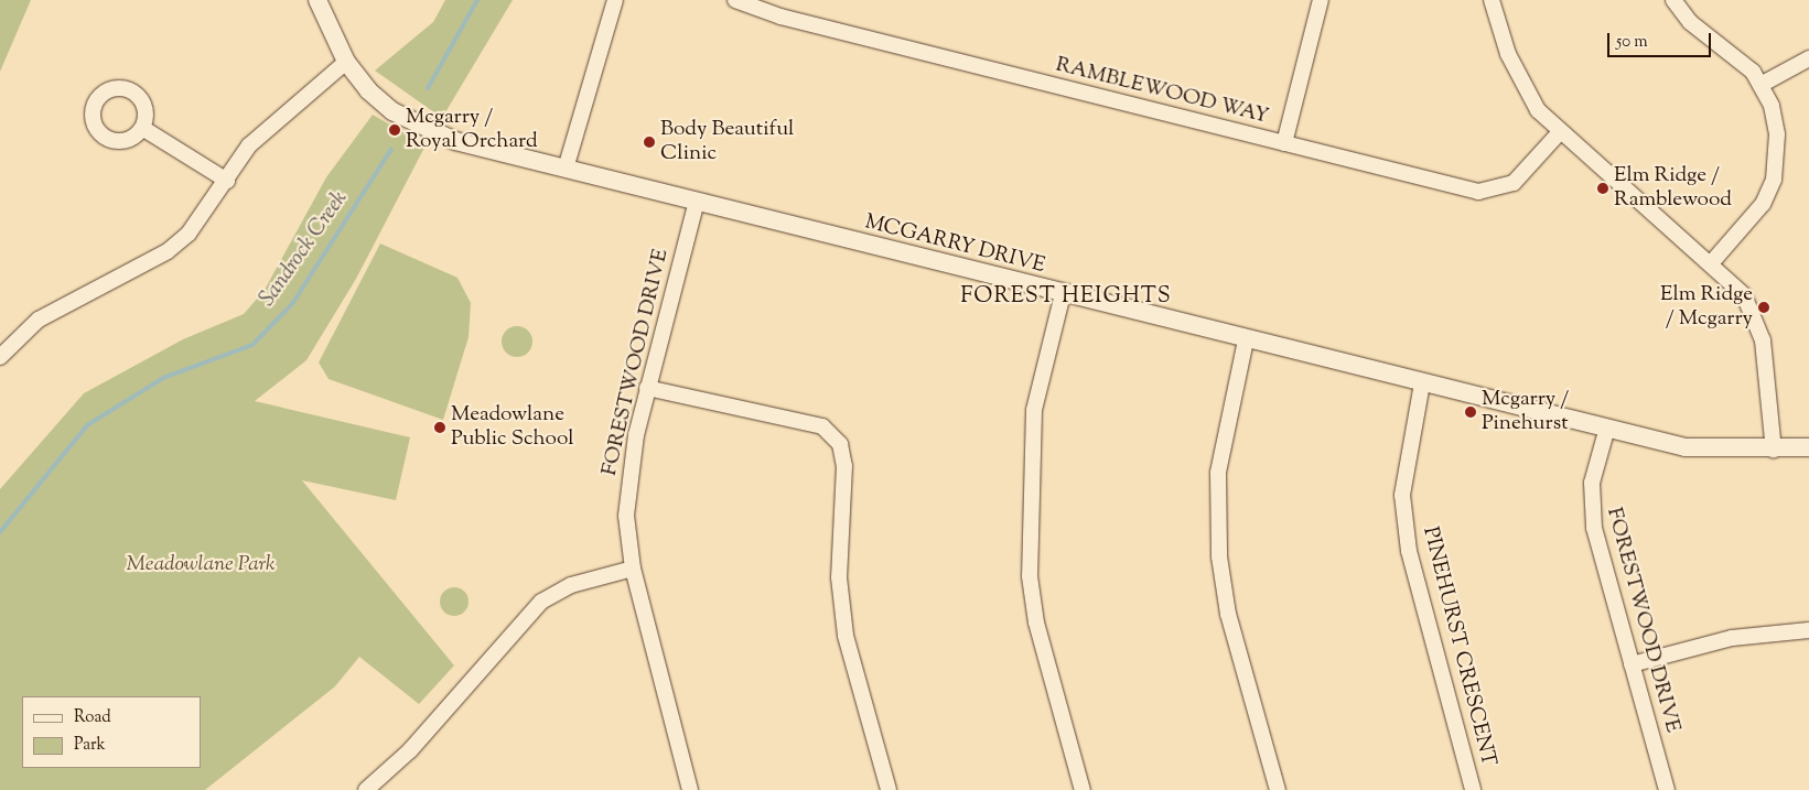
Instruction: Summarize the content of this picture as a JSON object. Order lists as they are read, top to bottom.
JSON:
{
  "streets": {
    "street": [
      "RAMBLEWOOD WAY",
      "MCGARRY DRIVE",
      "FORESTWOOD DRIVE",
      "PINEHURST CRESCENT"
    ]
  },
  "crossings": [
    ["MCGARRY DRIVE", "FORESTWOOD DRIVE"],
    ["MCGARRY DRIVE", "PINEHURST CRESCENT"]
  ],
  "districts": ["FOREST HEIGHTS"],
  "water": ["Sandrock Creek"],
  "parks": ["Meadowlane Park"],
  "places": [
    "Mcgarry / Royal Orchard",
    "Body Beautiful Clinic",
    "Elm Ridge / Ramblewood",
    "Elm Ridge / Mcgarry",
    "Mcgarry / Pinehurst",
    "Meadowlane Public School"
  ],
  "legend": ["Road", "Park"],
  "scale_bar": "50 m"
}
